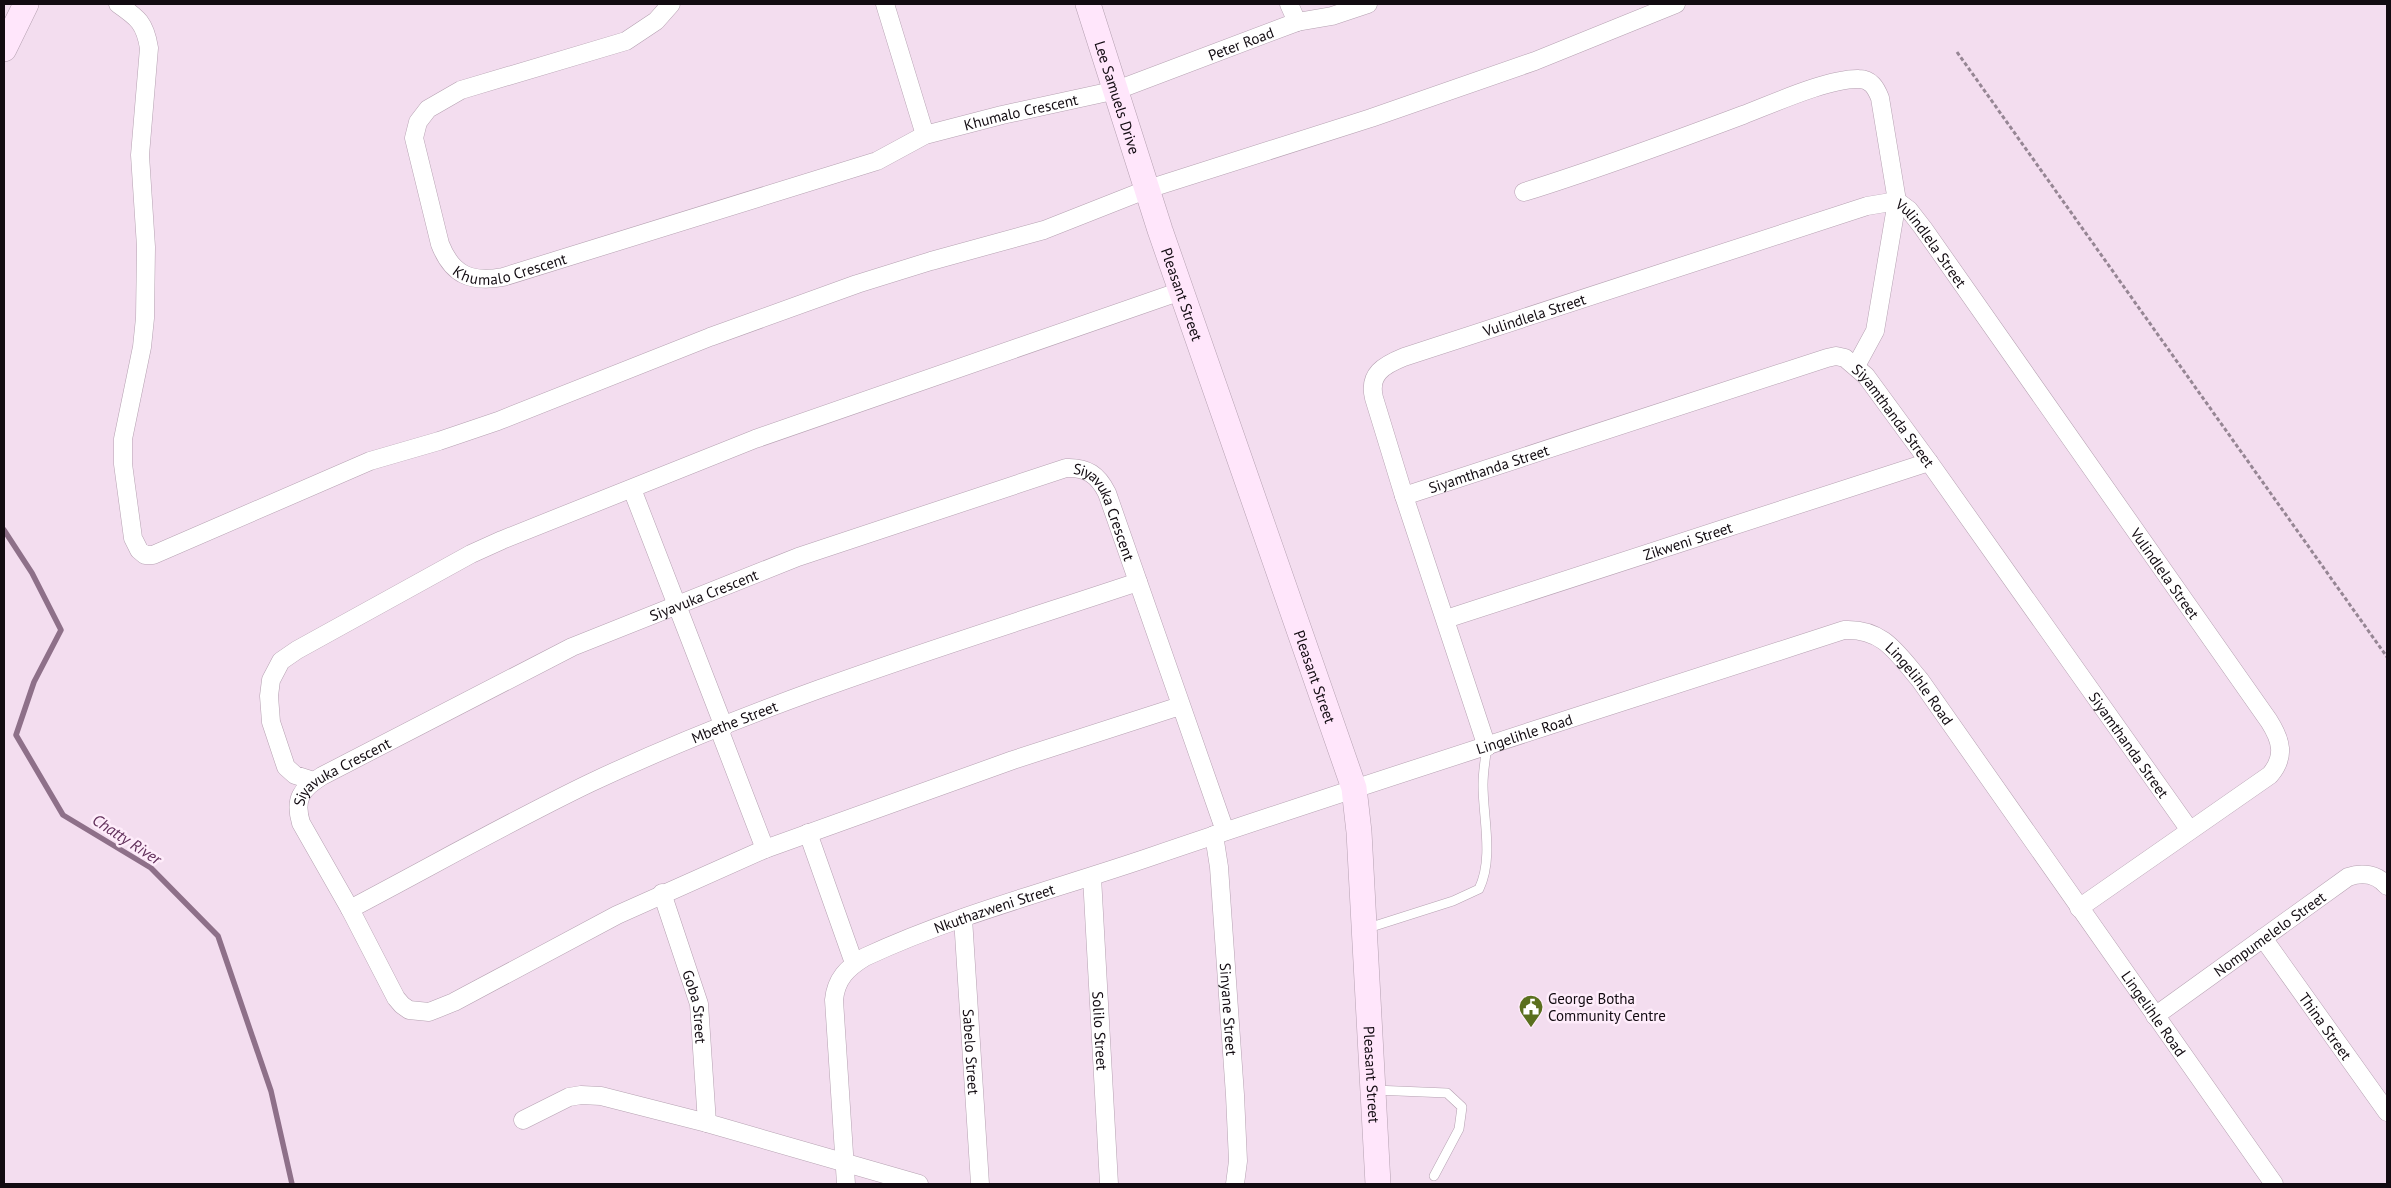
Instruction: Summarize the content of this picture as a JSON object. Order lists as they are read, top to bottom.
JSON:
{
  "streets": {
    "street": [
      "Peter Road",
      "Lee Samuels Drive",
      "Khumalo Crescent",
      "Vulindlela Street",
      "Pleasant Street",
      "Siyamthanda Street",
      "Siyavuka Crescent",
      "Zikweni Street",
      "Lingelihle Road",
      "Mbethe Street",
      "Nkuthazweni Street",
      "Nompumelelo Street",
      "Goba Street",
      "Sinyane Street",
      "Thina Street",
      "Solilo Street",
      "Sabelo Street"
    ]
  },
  "crossings": [
    ["Peter Road", "Lee Samuels Drive"],
    ["Peter Road", "Khumalo Crescent"],
    ["Lee Samuels Drive", "Khumalo Crescent"],
    ["Lee Samuels Drive", "Pleasant Street"],
    ["Vulindlela Street", "Siyamthanda Street"],
    ["Vulindlela Street", "Zikweni Street"],
    ["Vulindlela Street", "Lingelihle Road"],
    ["Pleasant Street", "Lingelihle Road"],
    ["Pleasant Street", "Nkuthazweni Street"],
    ["Siyamthanda Street", "Zikweni Street"],
    ["Siyavuka Crescent", "Mbethe Street"],
    ["Siyavuka Crescent", "Nkuthazweni Street"],
    ["Siyavuka Crescent", "Goba Street"],
    ["Siyavuka Crescent", "Sinyane Street"],
    ["Lingelihle Road", "Nkuthazweni Street"],
    ["Lingelihle Road", "Nompumelelo Street"],
    ["Nkuthazweni Street", "Sinyane Street"],
    ["Nkuthazweni Street", "Solilo Street"],
    ["Nkuthazweni Street", "Sabelo Street"],
    ["Nompumelelo Street", "Thina Street"]
  ],
  "water": ["Chatty River"],
  "places": {
    "public building": ["George Botha Community Centre"]
  }
}
